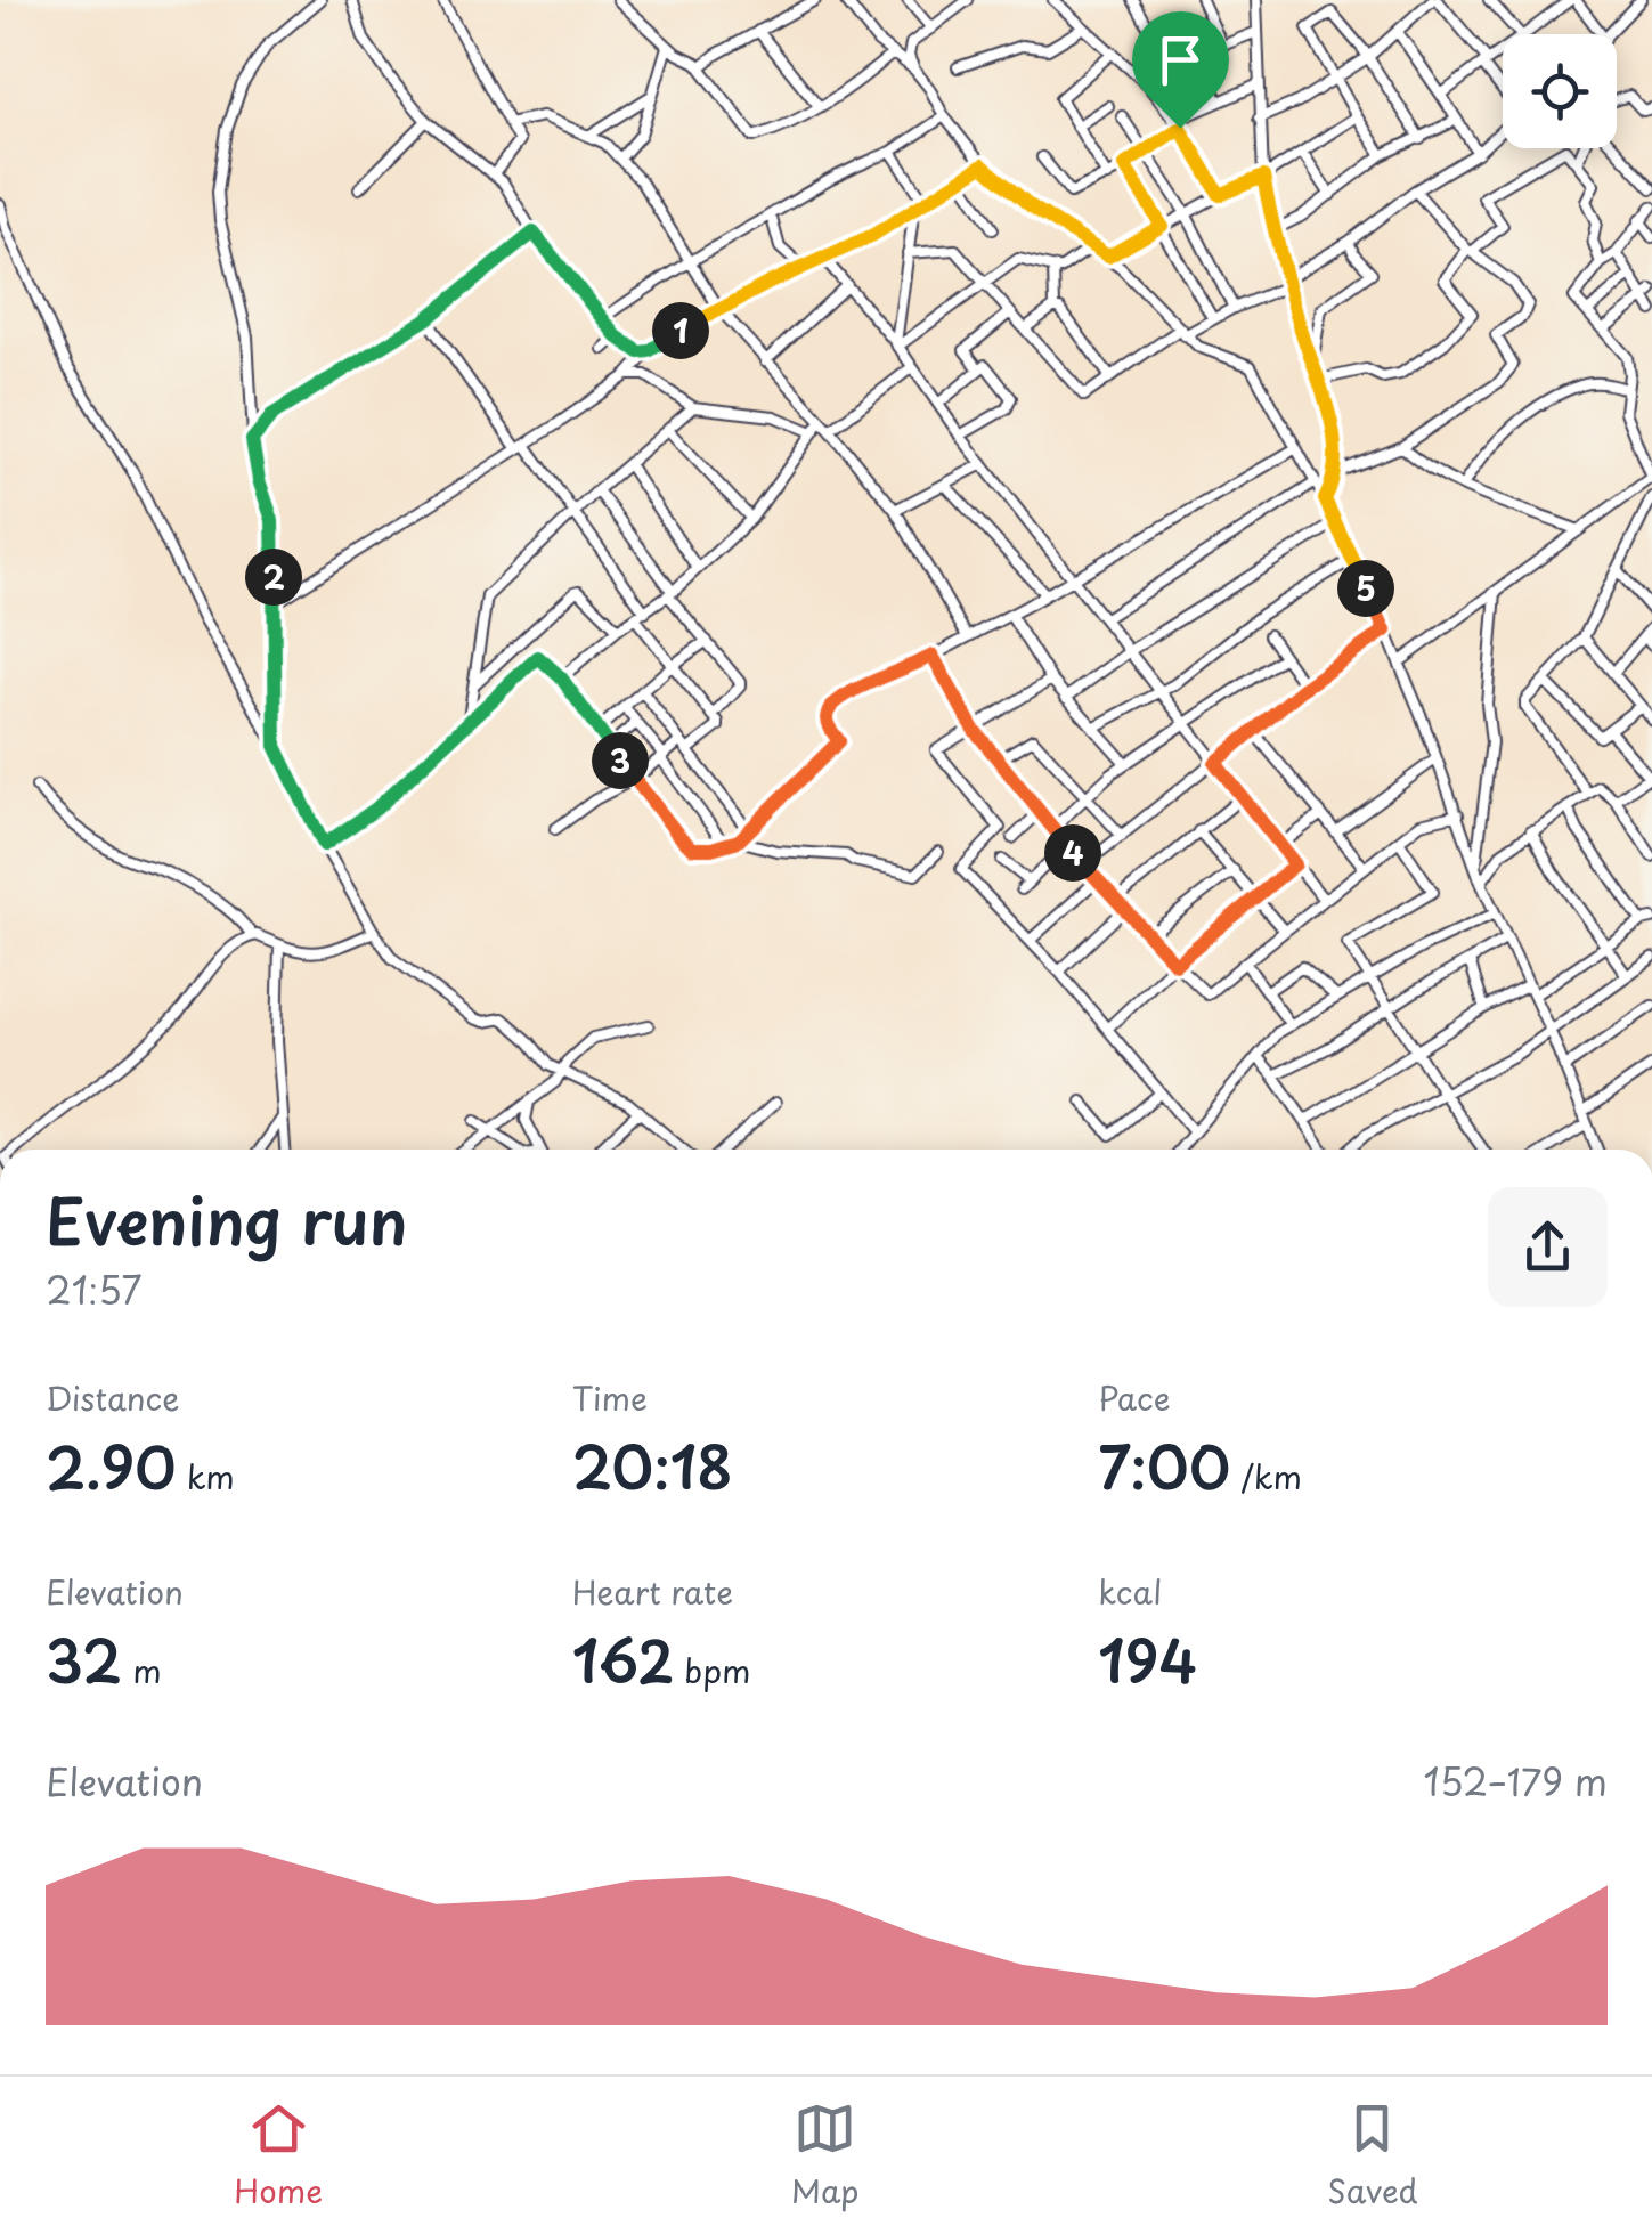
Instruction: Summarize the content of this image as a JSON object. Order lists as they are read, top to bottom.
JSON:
{
  "page": {
    "pins": [
      "1",
      "2",
      "5",
      "3",
      "4"
    ],
    "heading": ["Evening run", "21:57"],
    "stats": [
      ["Distance", "2.90 km"],
      ["Time", "20:18"],
      ["Pace", "7:00 /km"],
      ["Elevation", "32 m"],
      ["Heart rate", "162 bpm"],
      ["kcal", "194"]
    ],
    "chart": ["Elevation", "152–179 m"],
    "tabs": ["Home", "Map", "Saved"]
  }
}
